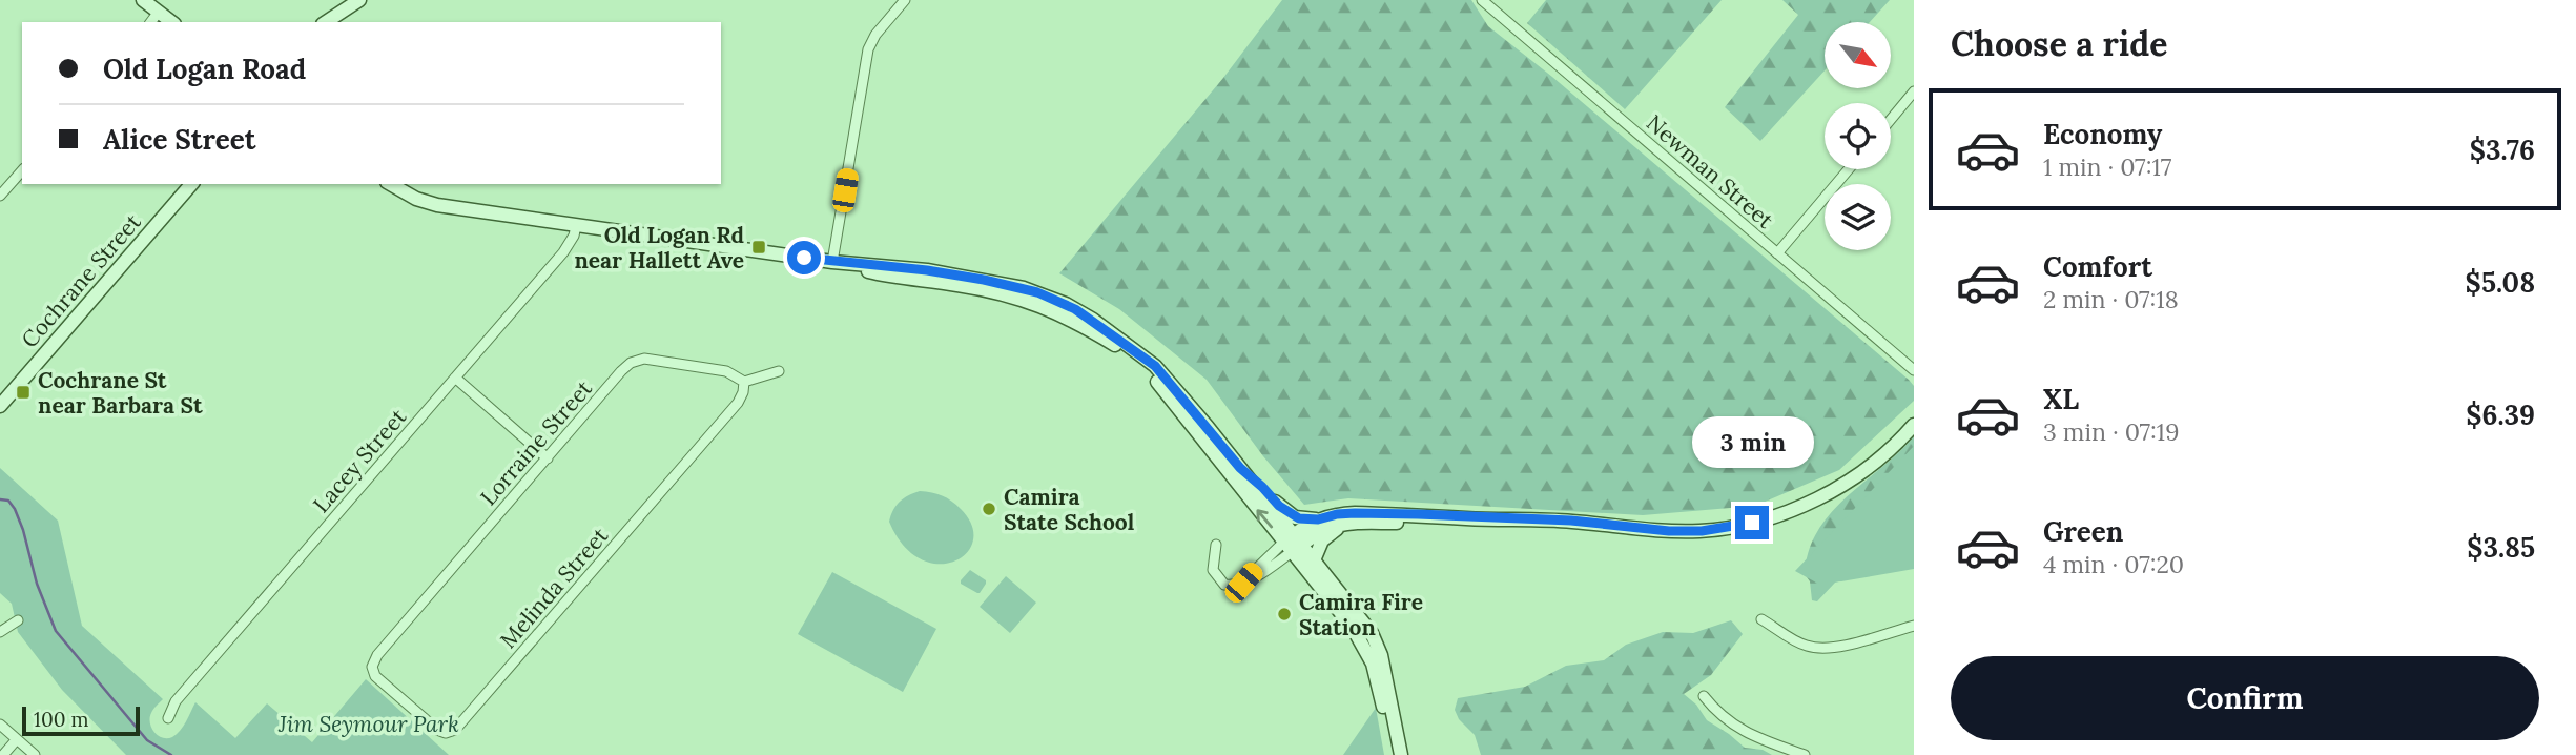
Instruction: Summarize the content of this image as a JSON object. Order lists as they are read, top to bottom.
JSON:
{
  "streets": {
    "main road": ["Cochrane Street"],
    "street": [
      "Newman Street",
      "Lorraine Street",
      "Lacey Street",
      "Melinda Street"
    ]
  },
  "crossings": [
    ["Lorraine Street", "Melinda Street"]
  ],
  "parks": ["Jim Seymour Park"],
  "places": {
    "transit": ["Old Logan Rd near Hallett Ave", "Cochrane St near Barbara St"],
    "other": ["Camira State School", "Camira Fire Station"]
  },
  "scale_bar": "100 m",
  "north": "bottom right",
  "page": {
    "heading": "Choose a ride",
    "banner": ["Old Logan Road", "Alice Street"],
    "list": [
      {
        "name": "Economy",
        "note": "1 min · 07:17",
        "value": "$3.76"
      },
      {
        "name": "Comfort",
        "note": "2 min · 07:18",
        "value": "$5.08"
      },
      {
        "name": "XL",
        "note": "3 min · 07:19",
        "value": "$6.39"
      },
      {
        "name": "Green",
        "note": "4 min · 07:20",
        "value": "$3.85"
      }
    ],
    "bubble": "3 min",
    "buttons": "Confirm",
    "scale": "100 m"
  }
}
